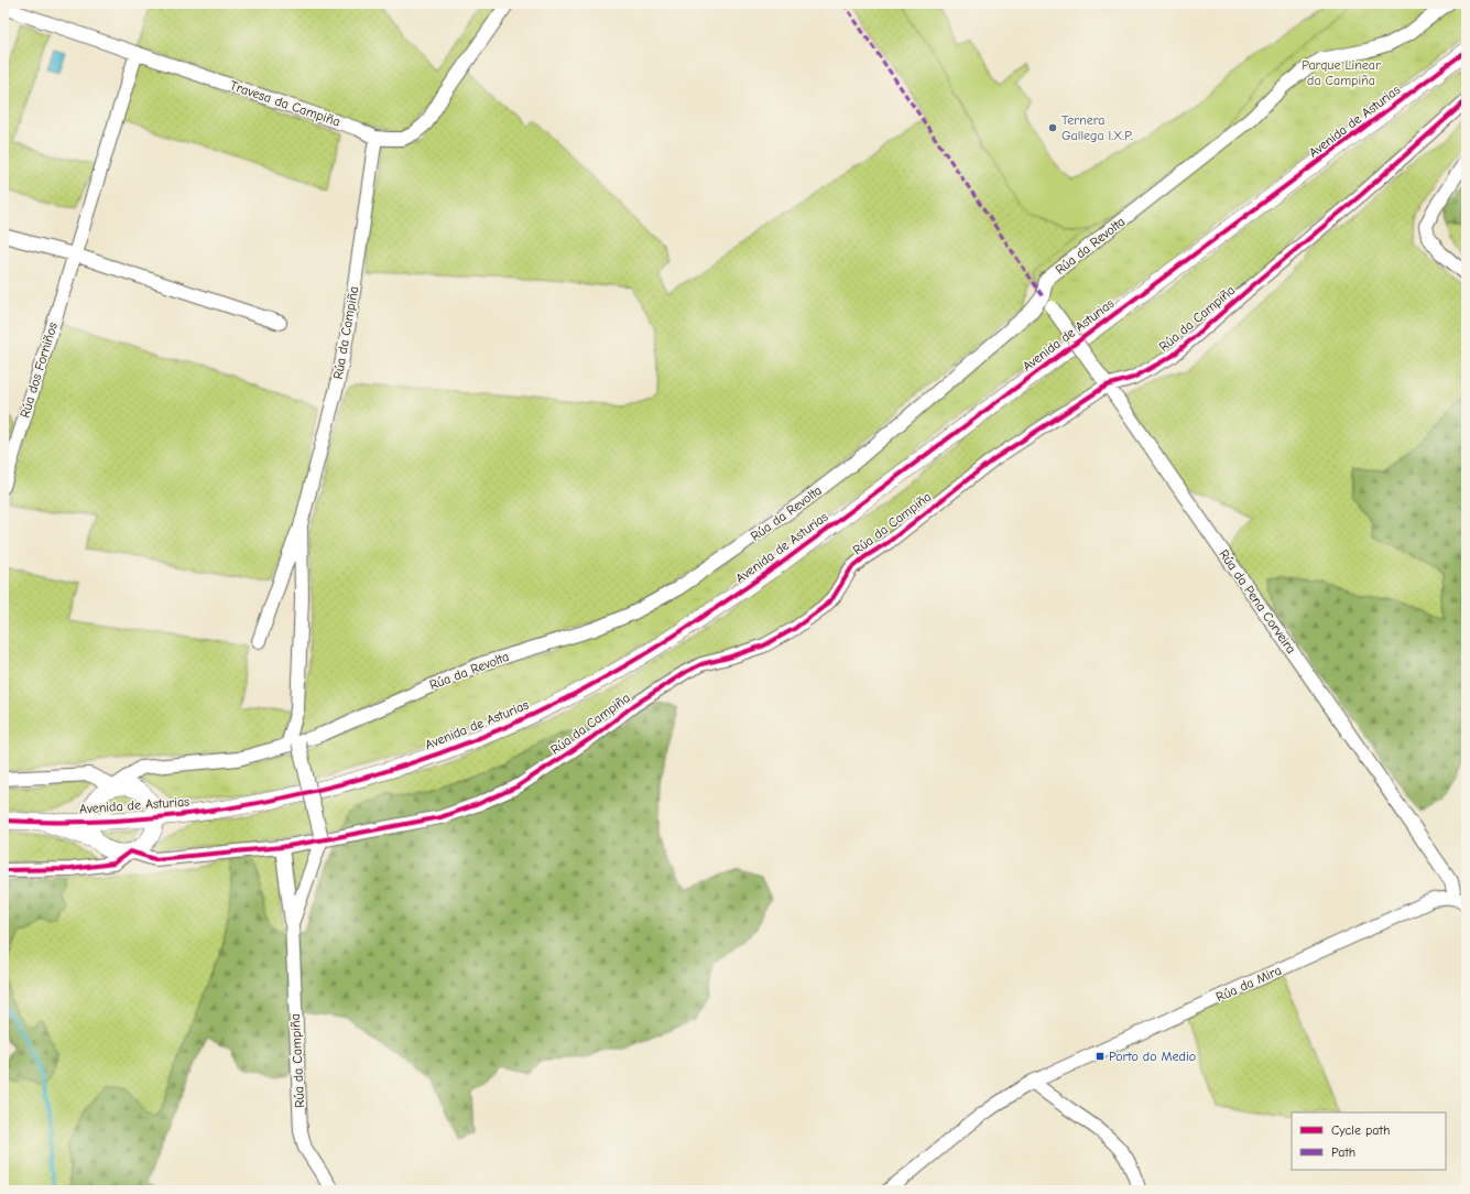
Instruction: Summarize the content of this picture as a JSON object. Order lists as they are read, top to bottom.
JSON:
{
  "streets": {
    "main road": ["Avenida de Asturias"],
    "street": [
      "Travesa da Campiña",
      "Rúa da Revolta",
      "Rúa da Campiña",
      "Rúa dos Forniños",
      "Rúa da Pena Corveira",
      "Rúa da Mira"
    ]
  },
  "crossings": [
    ["Travesa da Campiña", "Rúa da Campiña"],
    ["Travesa da Campiña", "Rúa dos Forniños"],
    ["Rúa da Revolta", "Rúa da Campiña"],
    ["Rúa da Revolta", "Rúa da Pena Corveira"],
    ["Rúa da Campiña", "Rúa da Pena Corveira"],
    ["Rúa da Pena Corveira", "Rúa da Mira"]
  ],
  "parks": ["Parque Linear da Campiña"],
  "places": {
    "other": ["Ternera Gallega l.X.P."],
    "transit": ["Porto do Medio"]
  },
  "legend": ["Cycle path", "Path"]
}
